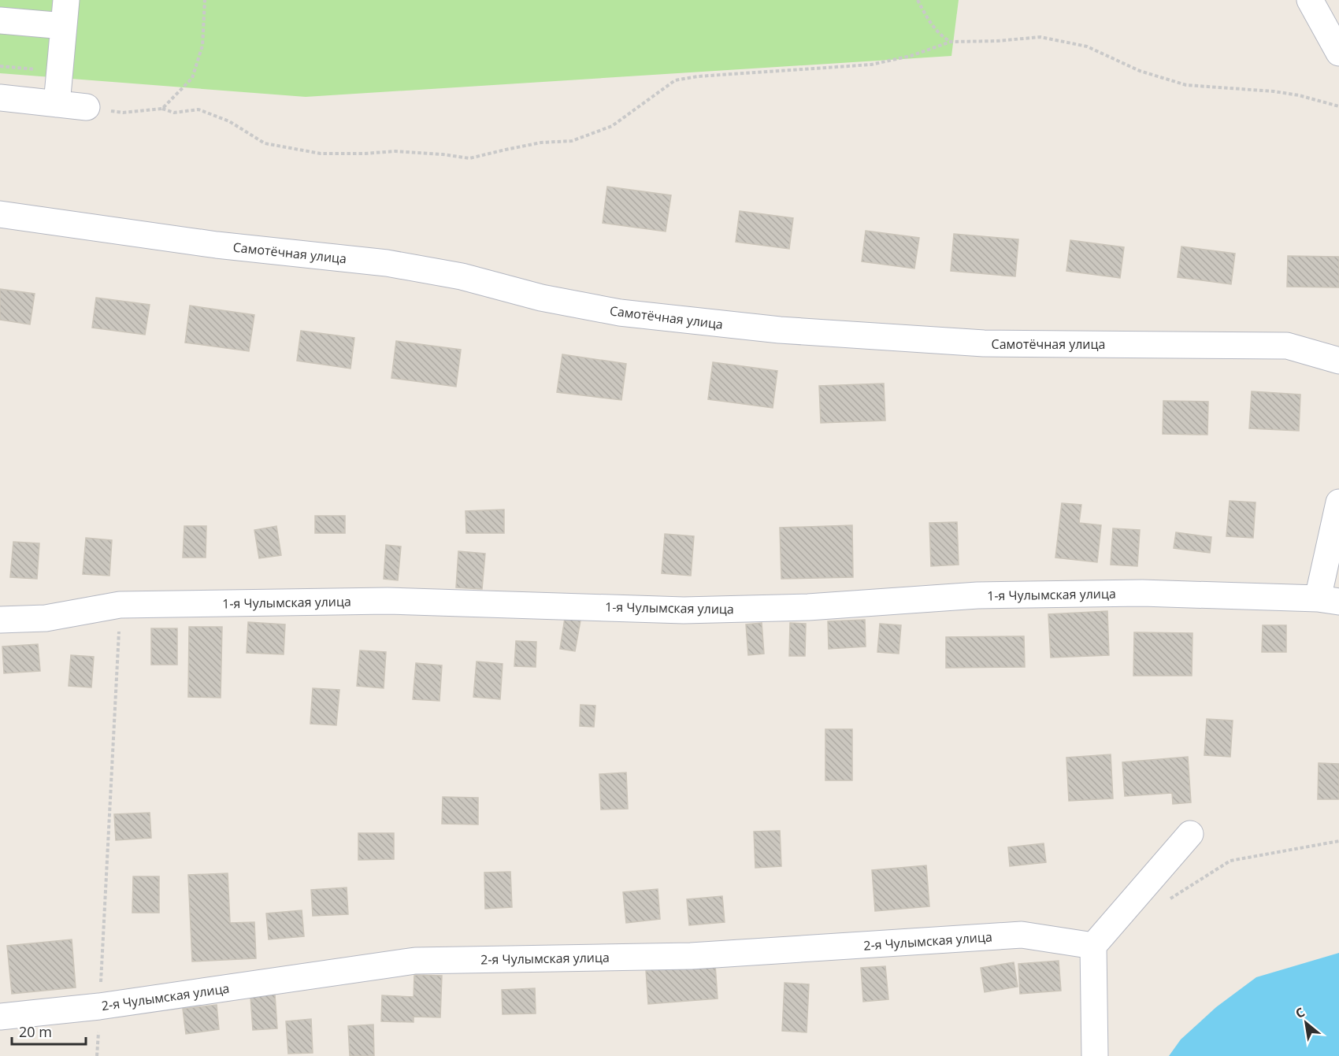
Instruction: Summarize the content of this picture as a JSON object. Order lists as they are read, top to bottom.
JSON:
{
  "streets": {
    "street": ["Самотёчная улица", "1-я Чулымская улица", "2-я Чулымская улица"]
  },
  "scale_bar": "20 m",
  "north": "top left"
}
